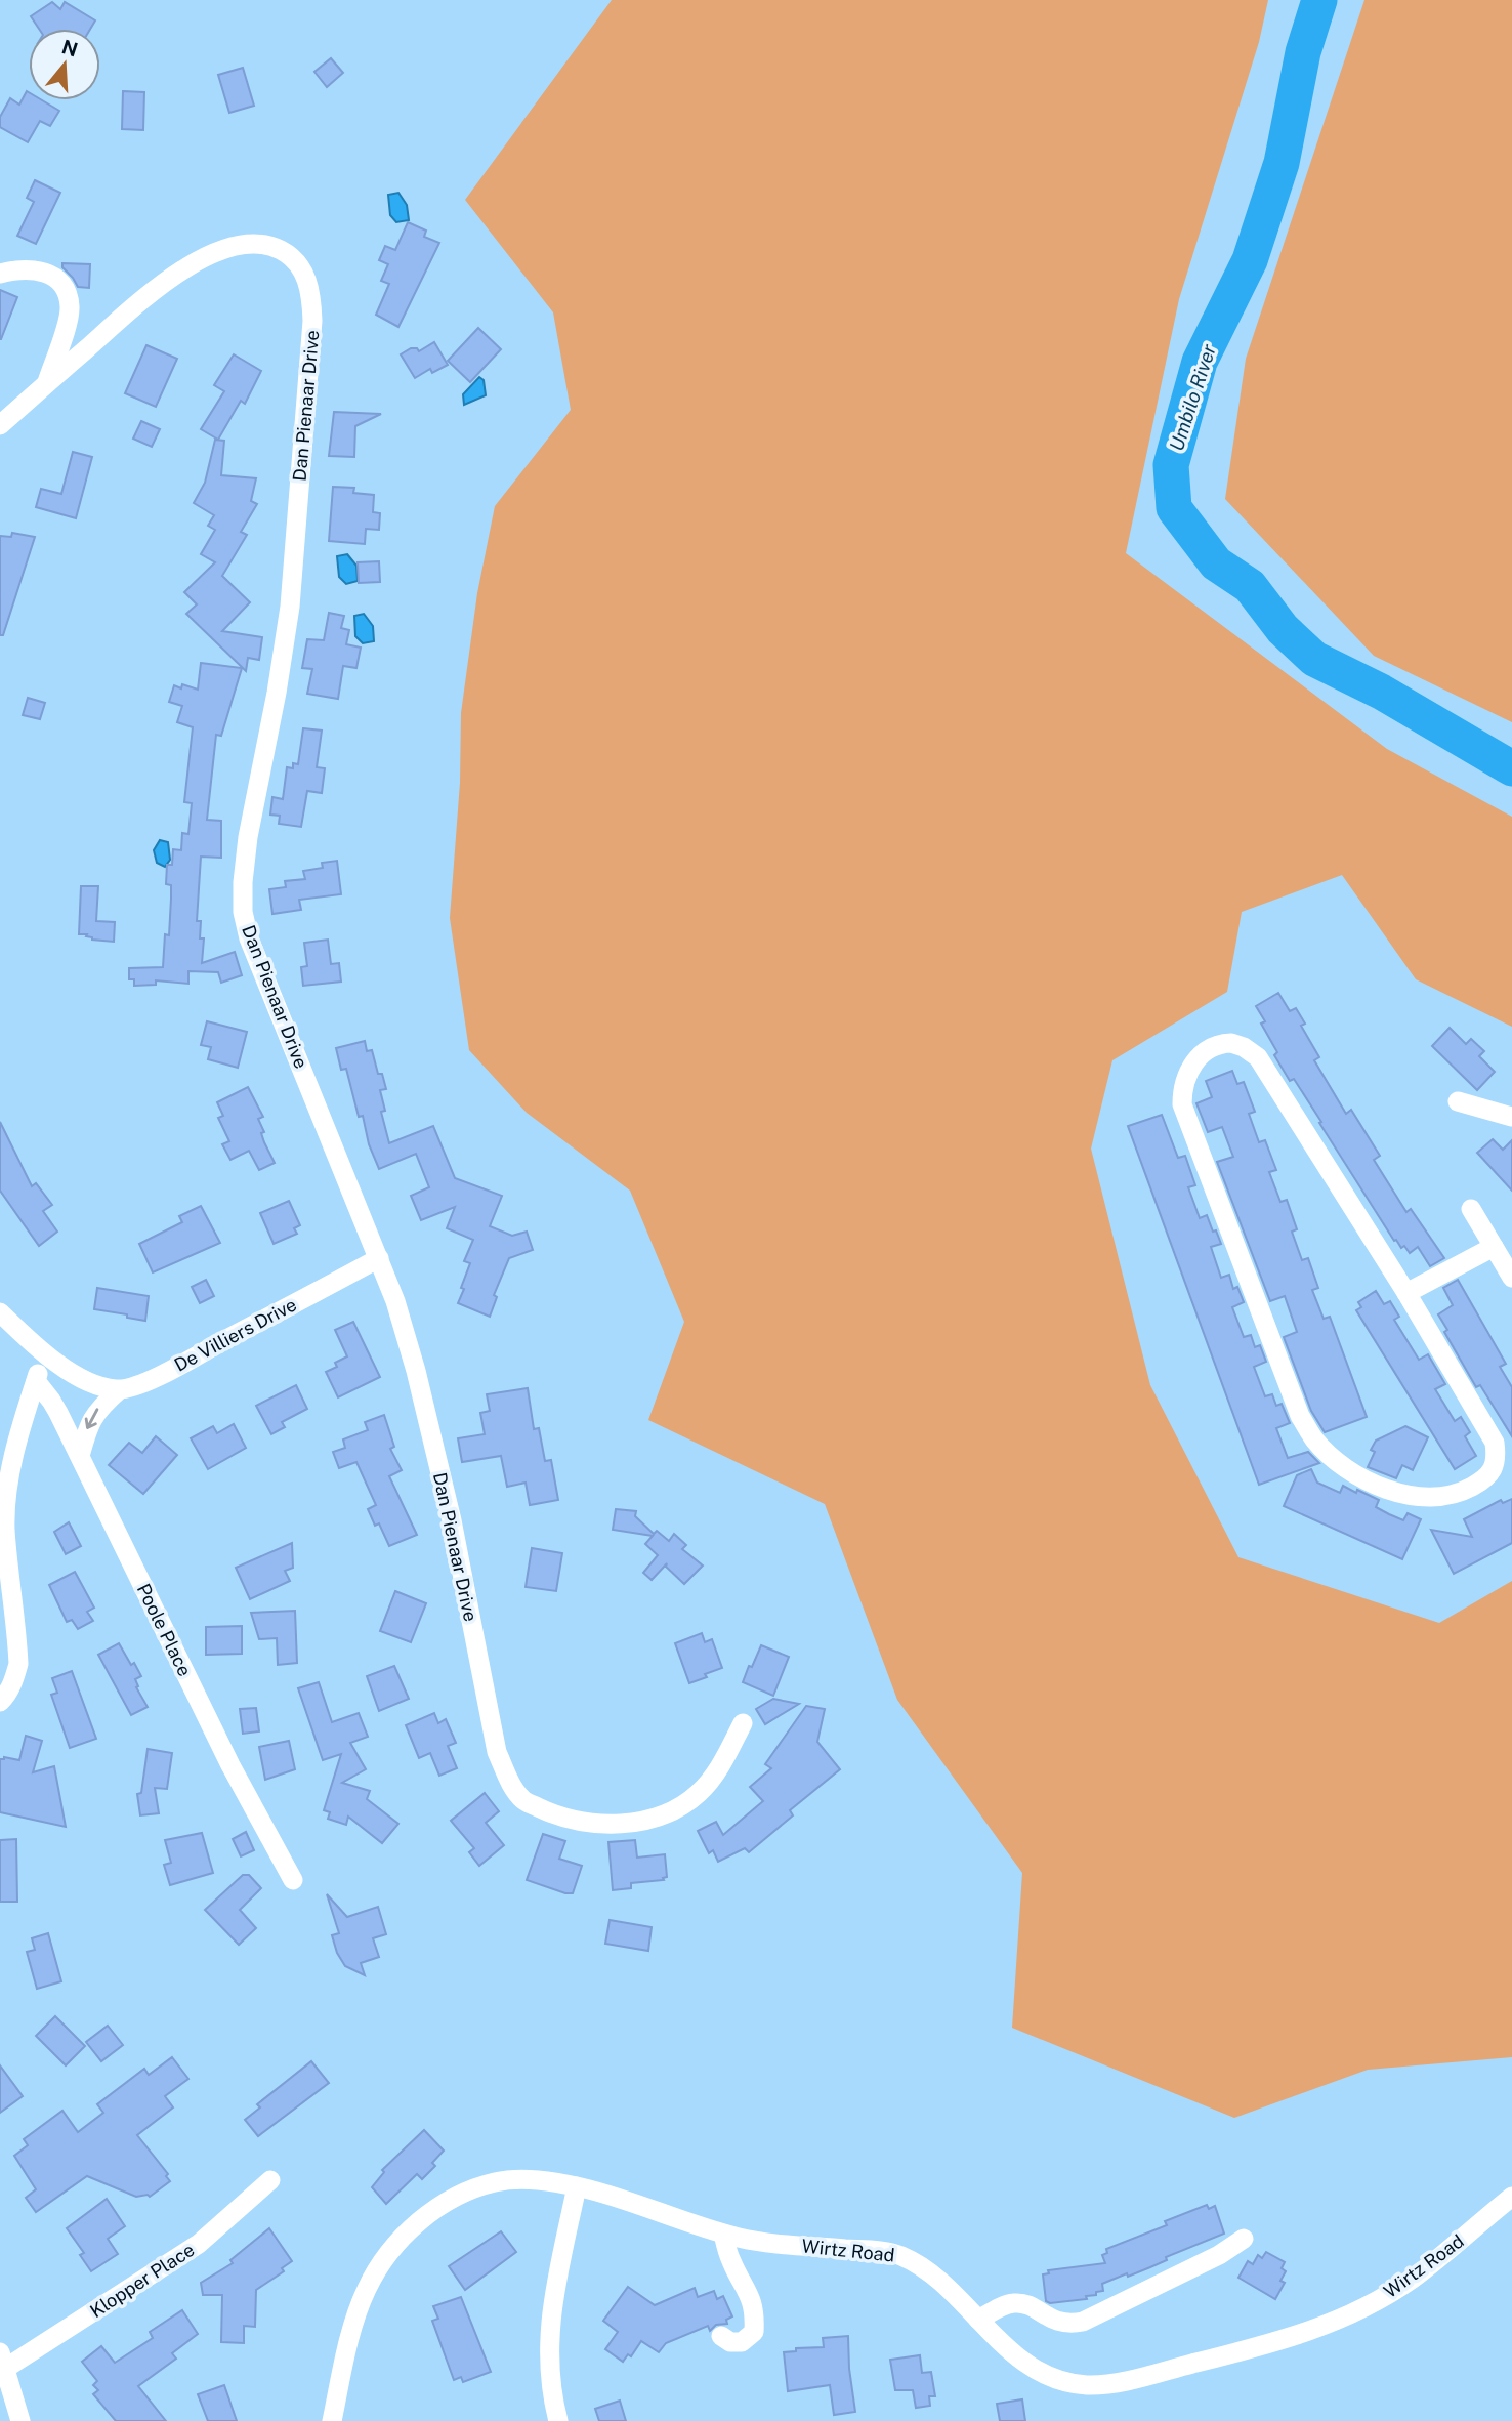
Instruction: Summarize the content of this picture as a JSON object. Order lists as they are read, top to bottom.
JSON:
{
  "streets": {
    "street": [
      "Dan Pienaar Drive",
      "De Villiers Drive",
      "Poole Place",
      "Wirtz Road",
      "Klopper Place"
    ]
  },
  "crossings": [
    ["Dan Pienaar Drive", "De Villiers Drive"]
  ],
  "water": ["Umbilo River"],
  "north": "top"
}
